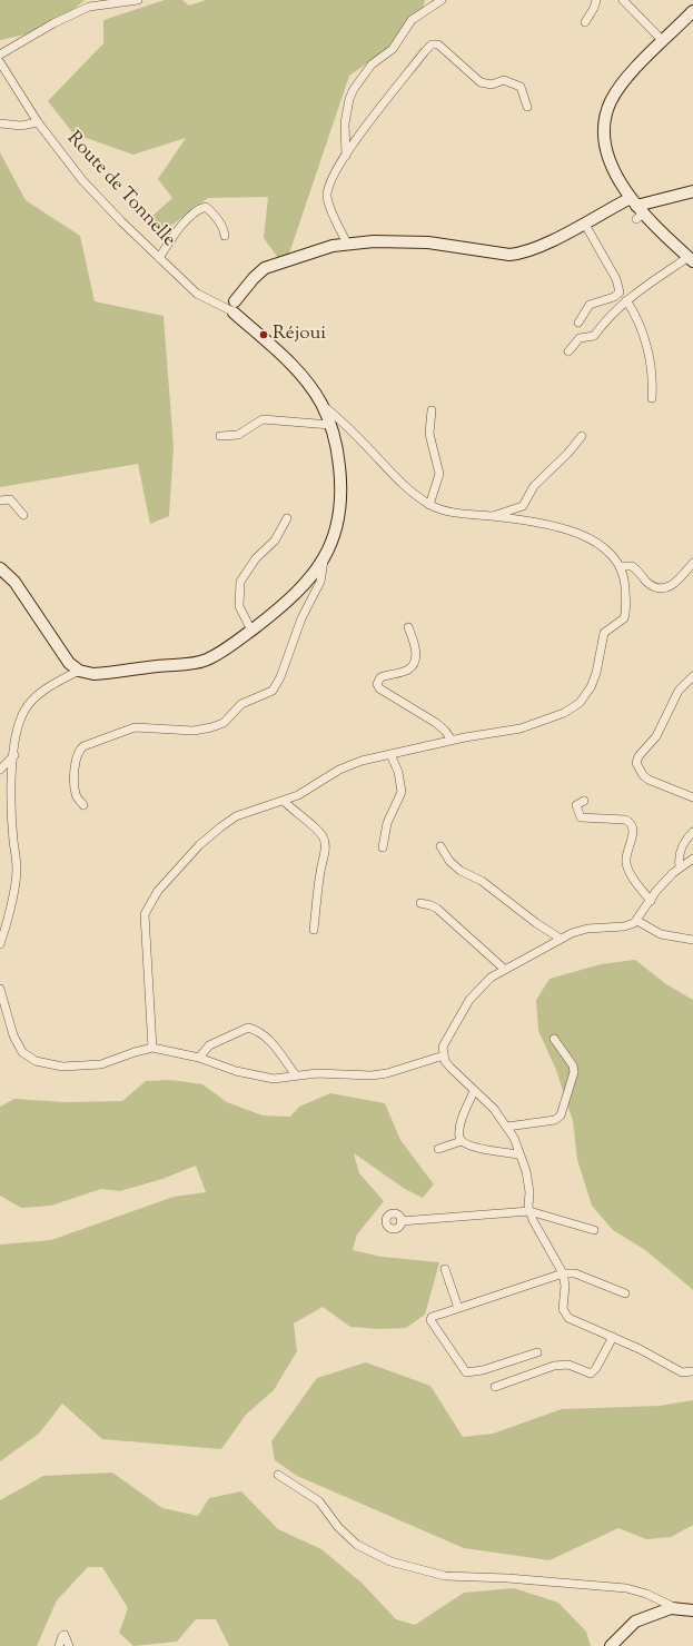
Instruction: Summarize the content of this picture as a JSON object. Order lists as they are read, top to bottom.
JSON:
{
  "streets": {
    "street": ["Route de Tonnelle"]
  },
  "places": ["Réjoui"]
}
